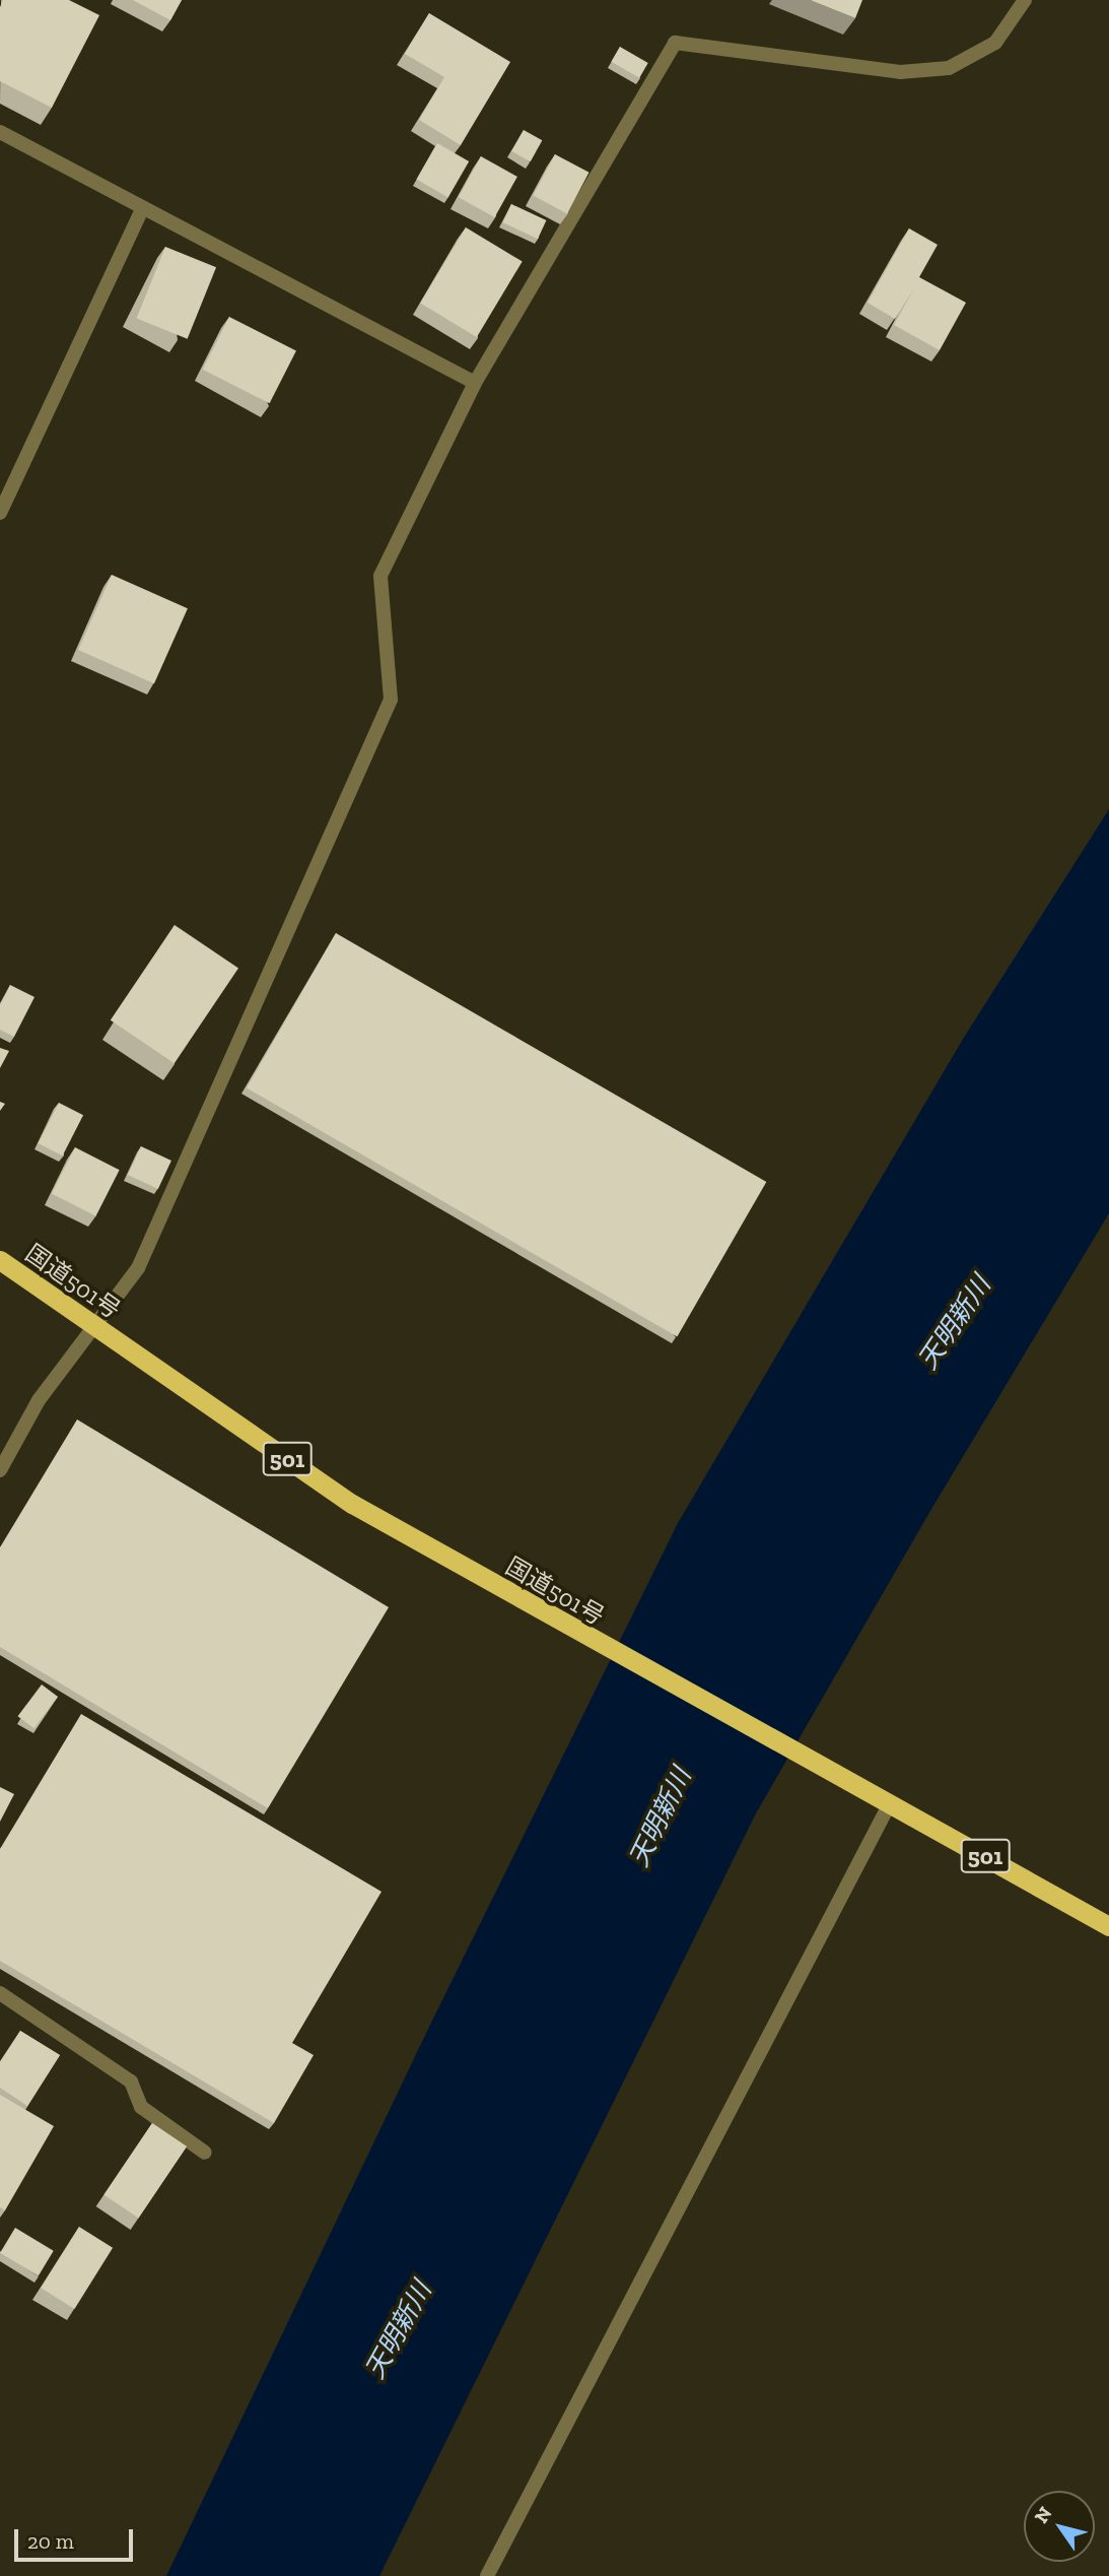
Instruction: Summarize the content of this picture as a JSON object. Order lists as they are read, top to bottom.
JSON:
{
  "streets": {
    "highway": ["国道501号", "501"]
  },
  "water": ["天明新川"],
  "scale_bar": "20 m",
  "north": "top left"
}
